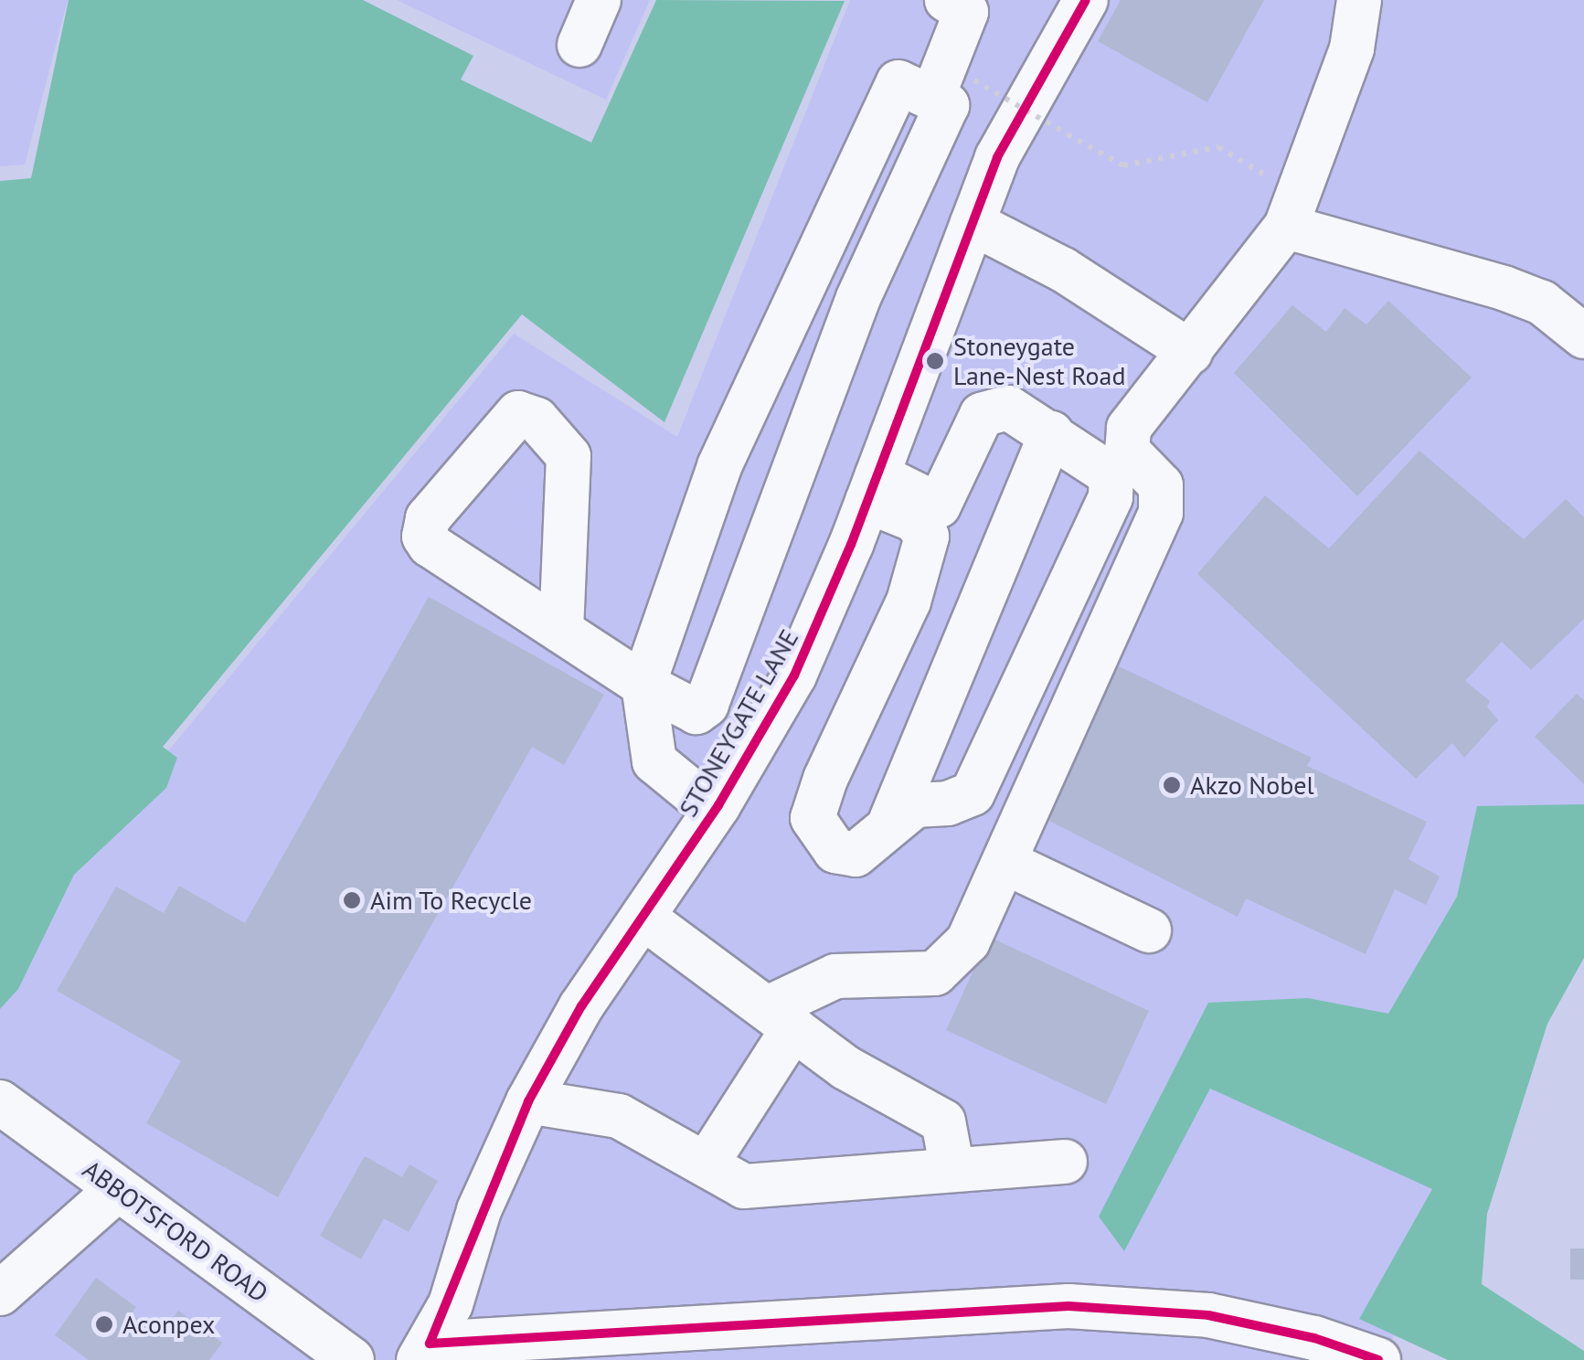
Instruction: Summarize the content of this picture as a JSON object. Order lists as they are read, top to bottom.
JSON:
{
  "streets": {
    "street": ["STONEYGATE LANE", "ABBOTSFORD ROAD"]
  },
  "places": [
    "Stoneygate Lane-Nest Road",
    "Akzo Nobel",
    "Aim To Recycle",
    "Aconpex"
  ]
}
